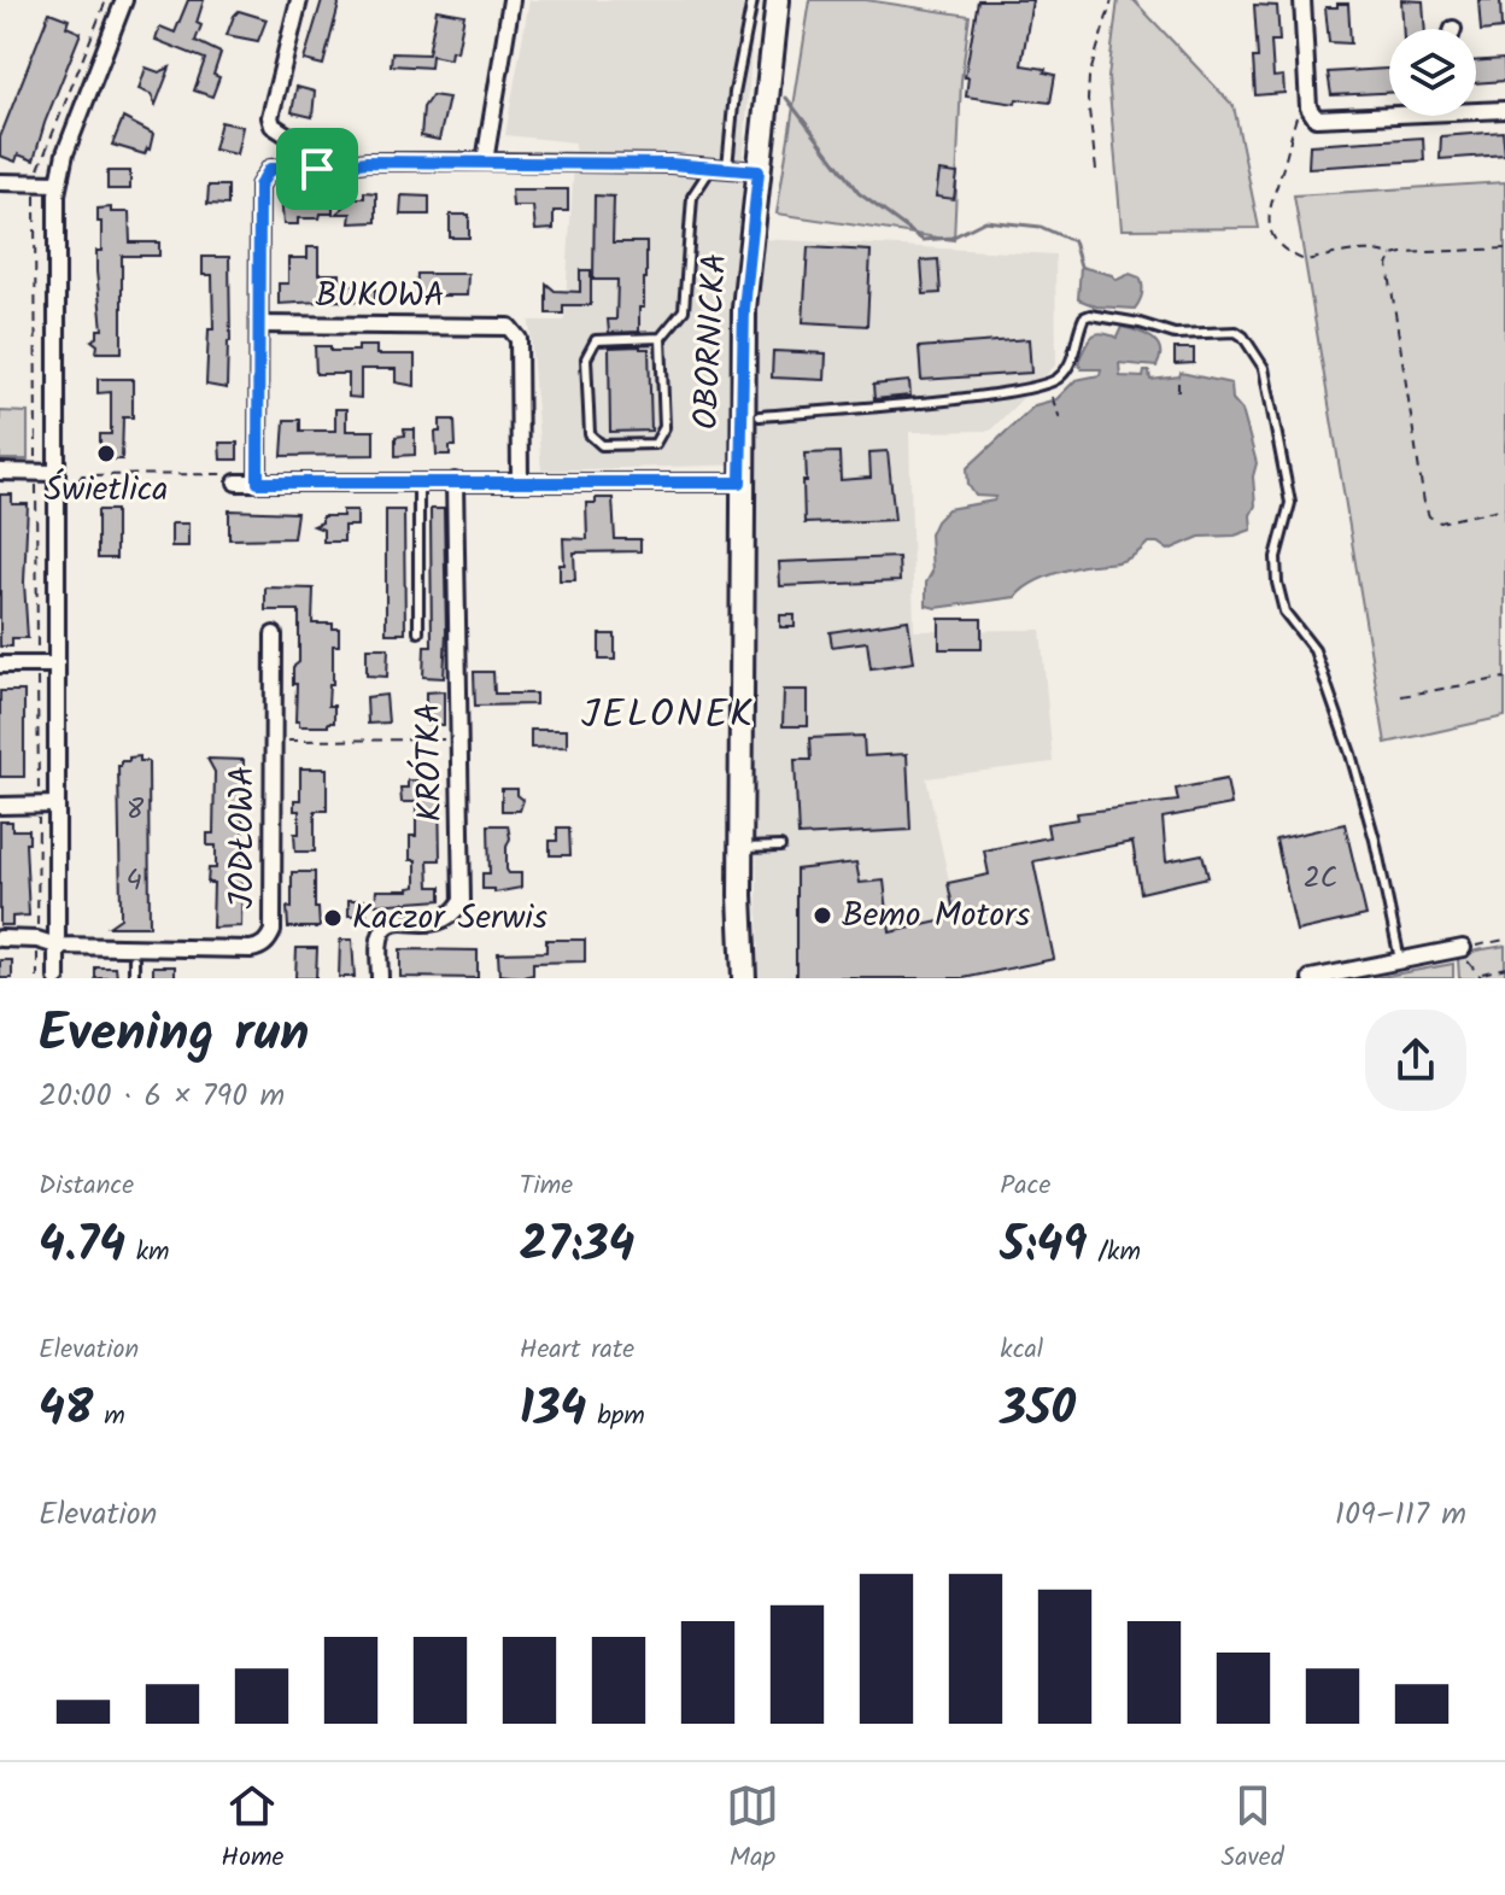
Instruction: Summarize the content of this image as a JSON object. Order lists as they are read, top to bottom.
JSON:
{
  "streets": {
    "main road": ["OBORNICKA"],
    "street": ["BUKOWA", "KRÓTKA", "JODŁOWA"]
  },
  "districts": ["JELONEK"],
  "places": ["Świetlica", "Bemo Motors", "Kaczor Serwis"],
  "house_numbers": ["8", "2C", "4"],
  "page": {
    "heading": ["Evening run", "20:00 · 6 × 790 m"],
    "stats": [
      ["Distance", "4.74 km"],
      ["Time", "27:34"],
      ["Pace", "5:49 /km"],
      ["Elevation", "48 m"],
      ["Heart rate", "134 bpm"],
      ["kcal", "350"]
    ],
    "chart": ["Elevation", "109–117 m"],
    "tabs": ["Home", "Map", "Saved"]
  }
}
